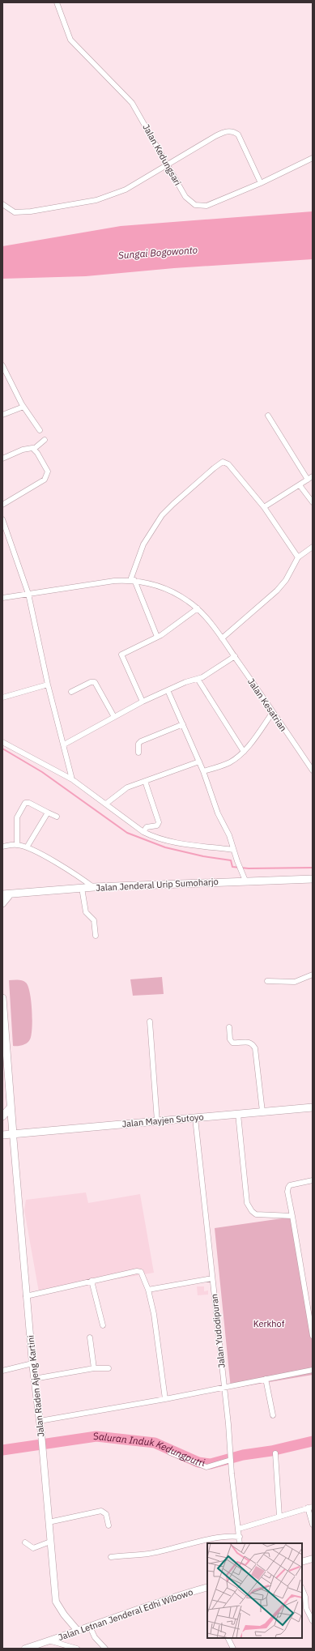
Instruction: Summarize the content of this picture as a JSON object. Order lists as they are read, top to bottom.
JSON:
{
  "streets": {
    "main road": ["Jalan Jenderal Urip Sumoharjo", "Jalan Mayjen Sutoyo"],
    "street": [
      "Jalan Kedungsari",
      "Jalan Kesatrian",
      "Jalan Yudodipuran",
      "Jalan Raden Ajeng Kartini",
      "Jalan Letnan Jenderal Edhi Wibowo"
    ]
  },
  "crossings": [
    ["Jalan Mayjen Sutoyo", "Jalan Yudodipuran"],
    ["Jalan Mayjen Sutoyo", "Jalan Raden Ajeng Kartini"],
    ["Jalan Raden Ajeng Kartini", "Jalan Letnan Jenderal Edhi Wibowo"]
  ],
  "water": ["Sungai Bogowonto", "Saluran Induk Kedungputri"],
  "parks": ["Kerkhof"]
}
